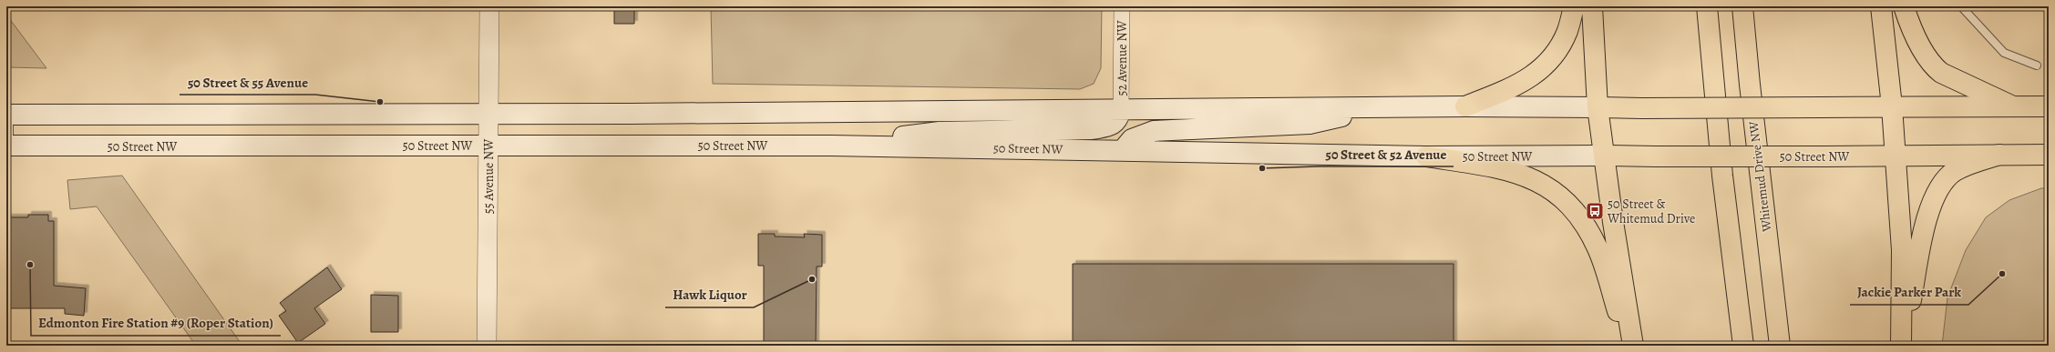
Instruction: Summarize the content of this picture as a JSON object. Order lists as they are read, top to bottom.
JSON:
{
  "streets": {
    "main road": ["50 Street NW", "Whitemud Drive NW"],
    "street": ["52 Avenue NW", "55 Avenue NW"]
  },
  "crossings": [
    ["50 Street NW", "55 Avenue NW"]
  ],
  "places": {
    "other": [
      "50 Street & 55 Avenue",
      "50 Street & 52 Avenue",
      "Edmonton Fire Station #9 (Roper Station)",
      "Jackie Parker Park",
      "Hawk Liquor"
    ],
    "bus stop": ["50 Street & Whitemud Drive"]
  }
}
